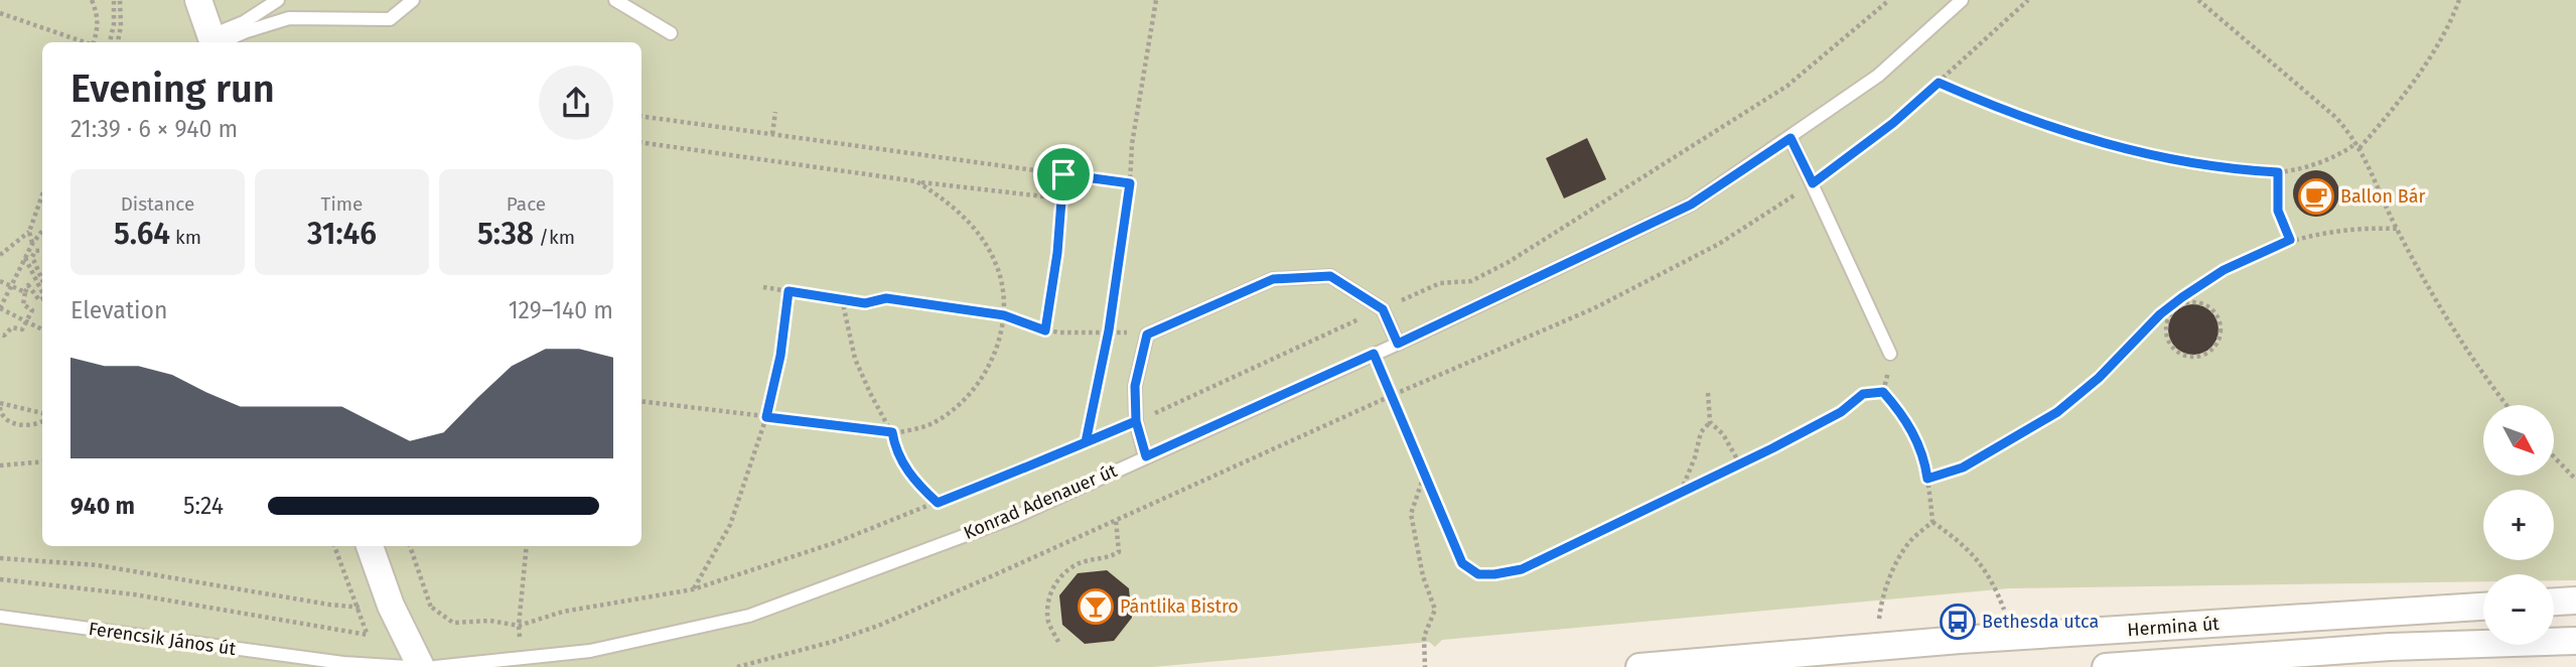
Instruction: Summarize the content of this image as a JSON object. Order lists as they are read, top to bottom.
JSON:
{
  "streets": {
    "street": ["Hermina út"],
    "lane": ["Konrad Adenauer út", "Ferencsik János út"]
  },
  "places": {
    "cafe": ["Ballon Bár"],
    "bar": ["Pántlika Bistro"],
    "bus stop": ["Bethesda utca"]
  },
  "north": "bottom right",
  "page": {
    "heading": ["Evening run", "21:39 · 6 × 940 m"],
    "stats": [
      ["Distance", "5.64 km"],
      ["Time", "31:46"],
      ["Pace", "5:38 /km"]
    ],
    "chart": ["Elevation", "129–140 m"],
    "map_buttons": ["+", "−"],
    "list": [
      {
        "name": "940 m",
        "note": "5:24"
      }
    ]
  }
}
